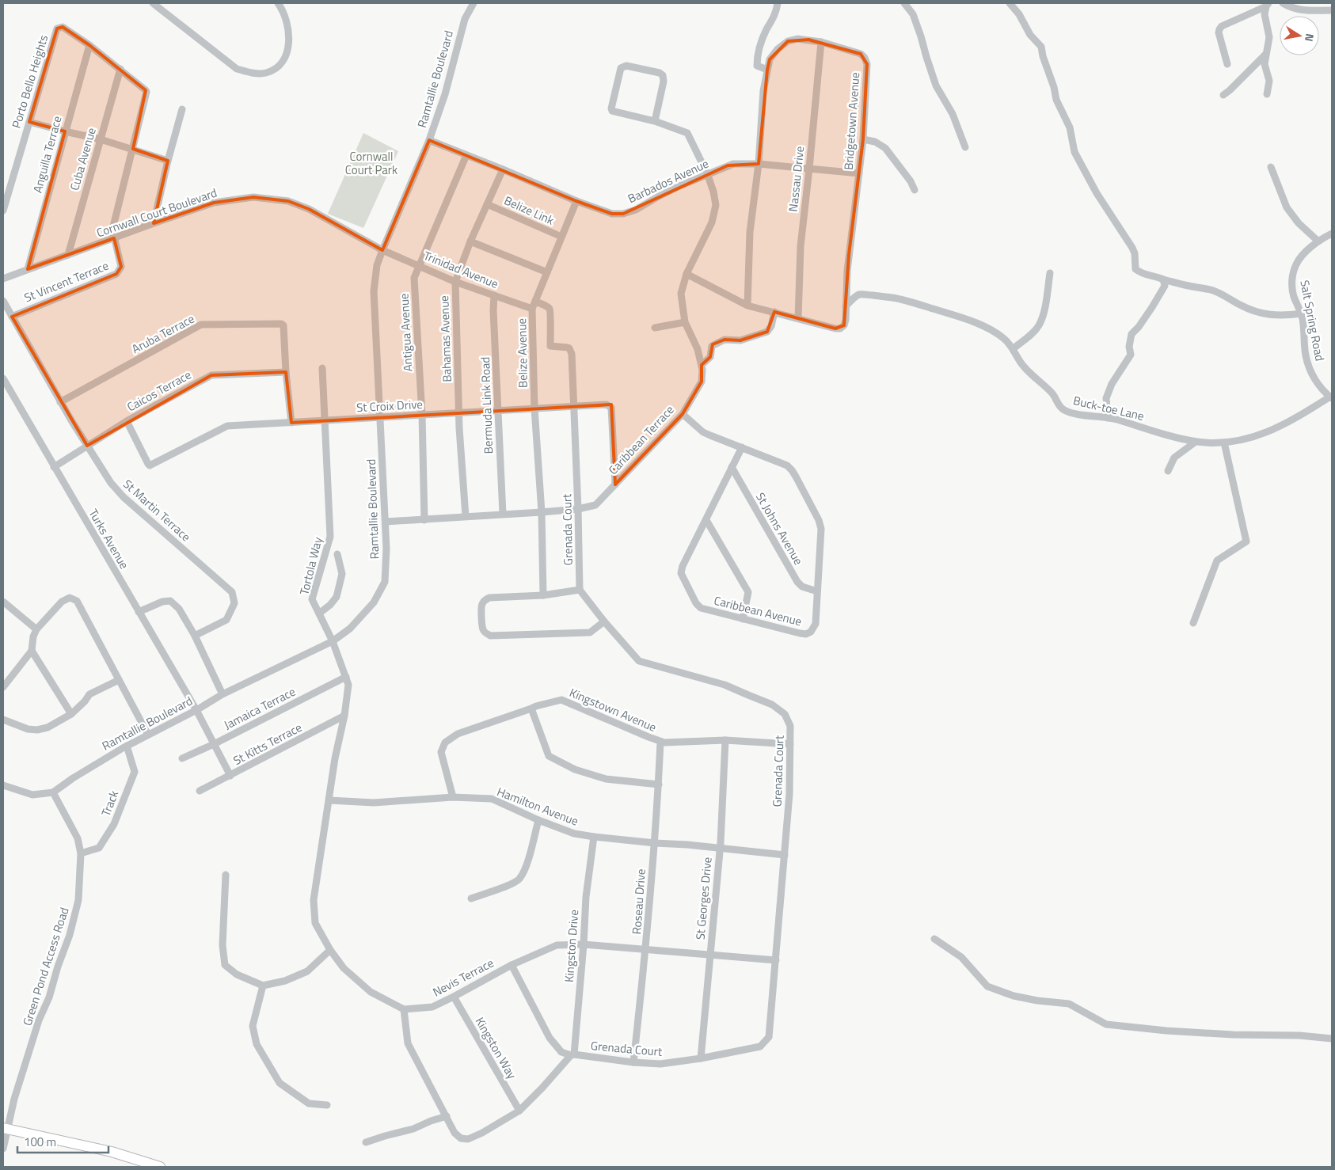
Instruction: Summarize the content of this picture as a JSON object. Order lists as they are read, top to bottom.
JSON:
{
  "streets": {
    "street": [
      "Ramtallie Boulevard",
      "Porto Bello Heights",
      "Bridgetown Avenue",
      "Anguilla Terrace",
      "Cuba Avenue",
      "Nassau Drive",
      "Barbados Avenue",
      "Belize Link",
      "Cornwall Court Boulevard",
      "Trinidad Avenue",
      "St Vincent Terrace",
      "Salt Spring Road",
      "Antigua Avenue",
      "Aruba Terrace",
      "Bahamas Avenue",
      "Belize Avenue",
      "Caicos Terrace",
      "Bermuda Link Road",
      "St Croix Drive",
      "Buck-toe Lane",
      "Caribbean Terrace",
      "St Martin Terrace",
      "St Johns Avenue",
      "Grenada Court",
      "Turks Avenue",
      "Tortola Way",
      "Caribbean Avenue",
      "Jamaica Terrace",
      "Kingstown Avenue",
      "St Kitts Terrace",
      "Track",
      "Hamilton Avenue",
      "St Georges Drive",
      "Roseau Drive",
      "Kingston Drive",
      "Green Pond Access Road",
      "Nevis Terrace",
      "Kingston Way"
    ]
  },
  "crossings": [
    ["Ramtallie Boulevard", "Barbados Avenue"],
    ["Ramtallie Boulevard", "Cornwall Court Boulevard"],
    ["Ramtallie Boulevard", "Trinidad Avenue"],
    ["Ramtallie Boulevard", "St Croix Drive"],
    ["Ramtallie Boulevard", "Caribbean Terrace"],
    ["Ramtallie Boulevard", "Turks Avenue"],
    ["Ramtallie Boulevard", "Tortola Way"],
    ["Ramtallie Boulevard", "Track"],
    ["Ramtallie Boulevard", "Green Pond Access Road"],
    ["Porto Bello Heights", "Anguilla Terrace"],
    ["Porto Bello Heights", "Cuba Avenue"],
    ["Porto Bello Heights", "Cornwall Court Boulevard"],
    ["Porto Bello Heights", "St Vincent Terrace"],
    ["Bridgetown Avenue", "Nassau Drive"],
    ["Bridgetown Avenue", "Barbados Avenue"],
    ["Bridgetown Avenue", "Buck-toe Lane"],
    ["Anguilla Terrace", "Cornwall Court Boulevard"],
    ["Cuba Avenue", "Cornwall Court Boulevard"],
    ["Nassau Drive", "Barbados Avenue"],
    ["Barbados Avenue", "Antigua Avenue"],
    ["Barbados Avenue", "Bahamas Avenue"],
    ["Barbados Avenue", "Belize Avenue"],
    ["Barbados Avenue", "Caribbean Terrace"],
    ["Belize Link", "Bahamas Avenue"],
    ["Belize Link", "Belize Avenue"],
    ["Cornwall Court Boulevard", "Trinidad Avenue"],
    ["Cornwall Court Boulevard", "St Vincent Terrace"],
    ["Trinidad Avenue", "Antigua Avenue"],
    ["Trinidad Avenue", "Bahamas Avenue"],
    ["Trinidad Avenue", "Belize Avenue"],
    ["Trinidad Avenue", "Bermuda Link Road"],
    ["St Vincent Terrace", "St Martin Terrace"],
    ["Salt Spring Road", "Buck-toe Lane"],
    ["Antigua Avenue", "St Croix Drive"],
    ["Antigua Avenue", "Caribbean Terrace"],
    ["Aruba Terrace", "Caicos Terrace"],
    ["Aruba Terrace", "St Croix Drive"],
    ["Aruba Terrace", "St Martin Terrace"],
    ["Bahamas Avenue", "St Croix Drive"],
    ["Bahamas Avenue", "Caribbean Terrace"],
    ["Belize Avenue", "St Croix Drive"],
    ["Belize Avenue", "Caribbean Terrace"],
    ["Belize Avenue", "Grenada Court"],
    ["Caicos Terrace", "St Croix Drive"],
    ["Caicos Terrace", "St Martin Terrace"],
    ["Caicos Terrace", "Turks Avenue"],
    ["Bermuda Link Road", "St Croix Drive"],
    ["Bermuda Link Road", "Caribbean Terrace"],
    ["St Croix Drive", "Caribbean Terrace"],
    ["St Croix Drive", "Grenada Court"],
    ["St Croix Drive", "Tortola Way"],
    ["Caribbean Terrace", "Grenada Court"],
    ["Caribbean Terrace", "Caribbean Avenue"],
    ["St Johns Avenue", "Caribbean Avenue"],
    ["Grenada Court", "Kingstown Avenue"],
    ["Grenada Court", "Hamilton Avenue"],
    ["Grenada Court", "St Georges Drive"],
    ["Grenada Court", "Roseau Drive"],
    ["Grenada Court", "Kingston Drive"],
    ["Grenada Court", "Nevis Terrace"],
    ["Turks Avenue", "Jamaica Terrace"],
    ["Turks Avenue", "St Kitts Terrace"],
    ["Kingstown Avenue", "Hamilton Avenue"],
    ["Kingstown Avenue", "St Georges Drive"],
    ["Kingstown Avenue", "Roseau Drive"],
    ["Track", "Green Pond Access Road"],
    ["Hamilton Avenue", "St Georges Drive"],
    ["Hamilton Avenue", "Roseau Drive"],
    ["Hamilton Avenue", "Kingston Drive"],
    ["St Georges Drive", "Nevis Terrace"],
    ["Roseau Drive", "Nevis Terrace"],
    ["Kingston Drive", "Nevis Terrace"],
    ["Nevis Terrace", "Kingston Way"]
  ],
  "parks": ["Cornwall Court Park"],
  "scale_bar": "100 m",
  "north": "right"
}
